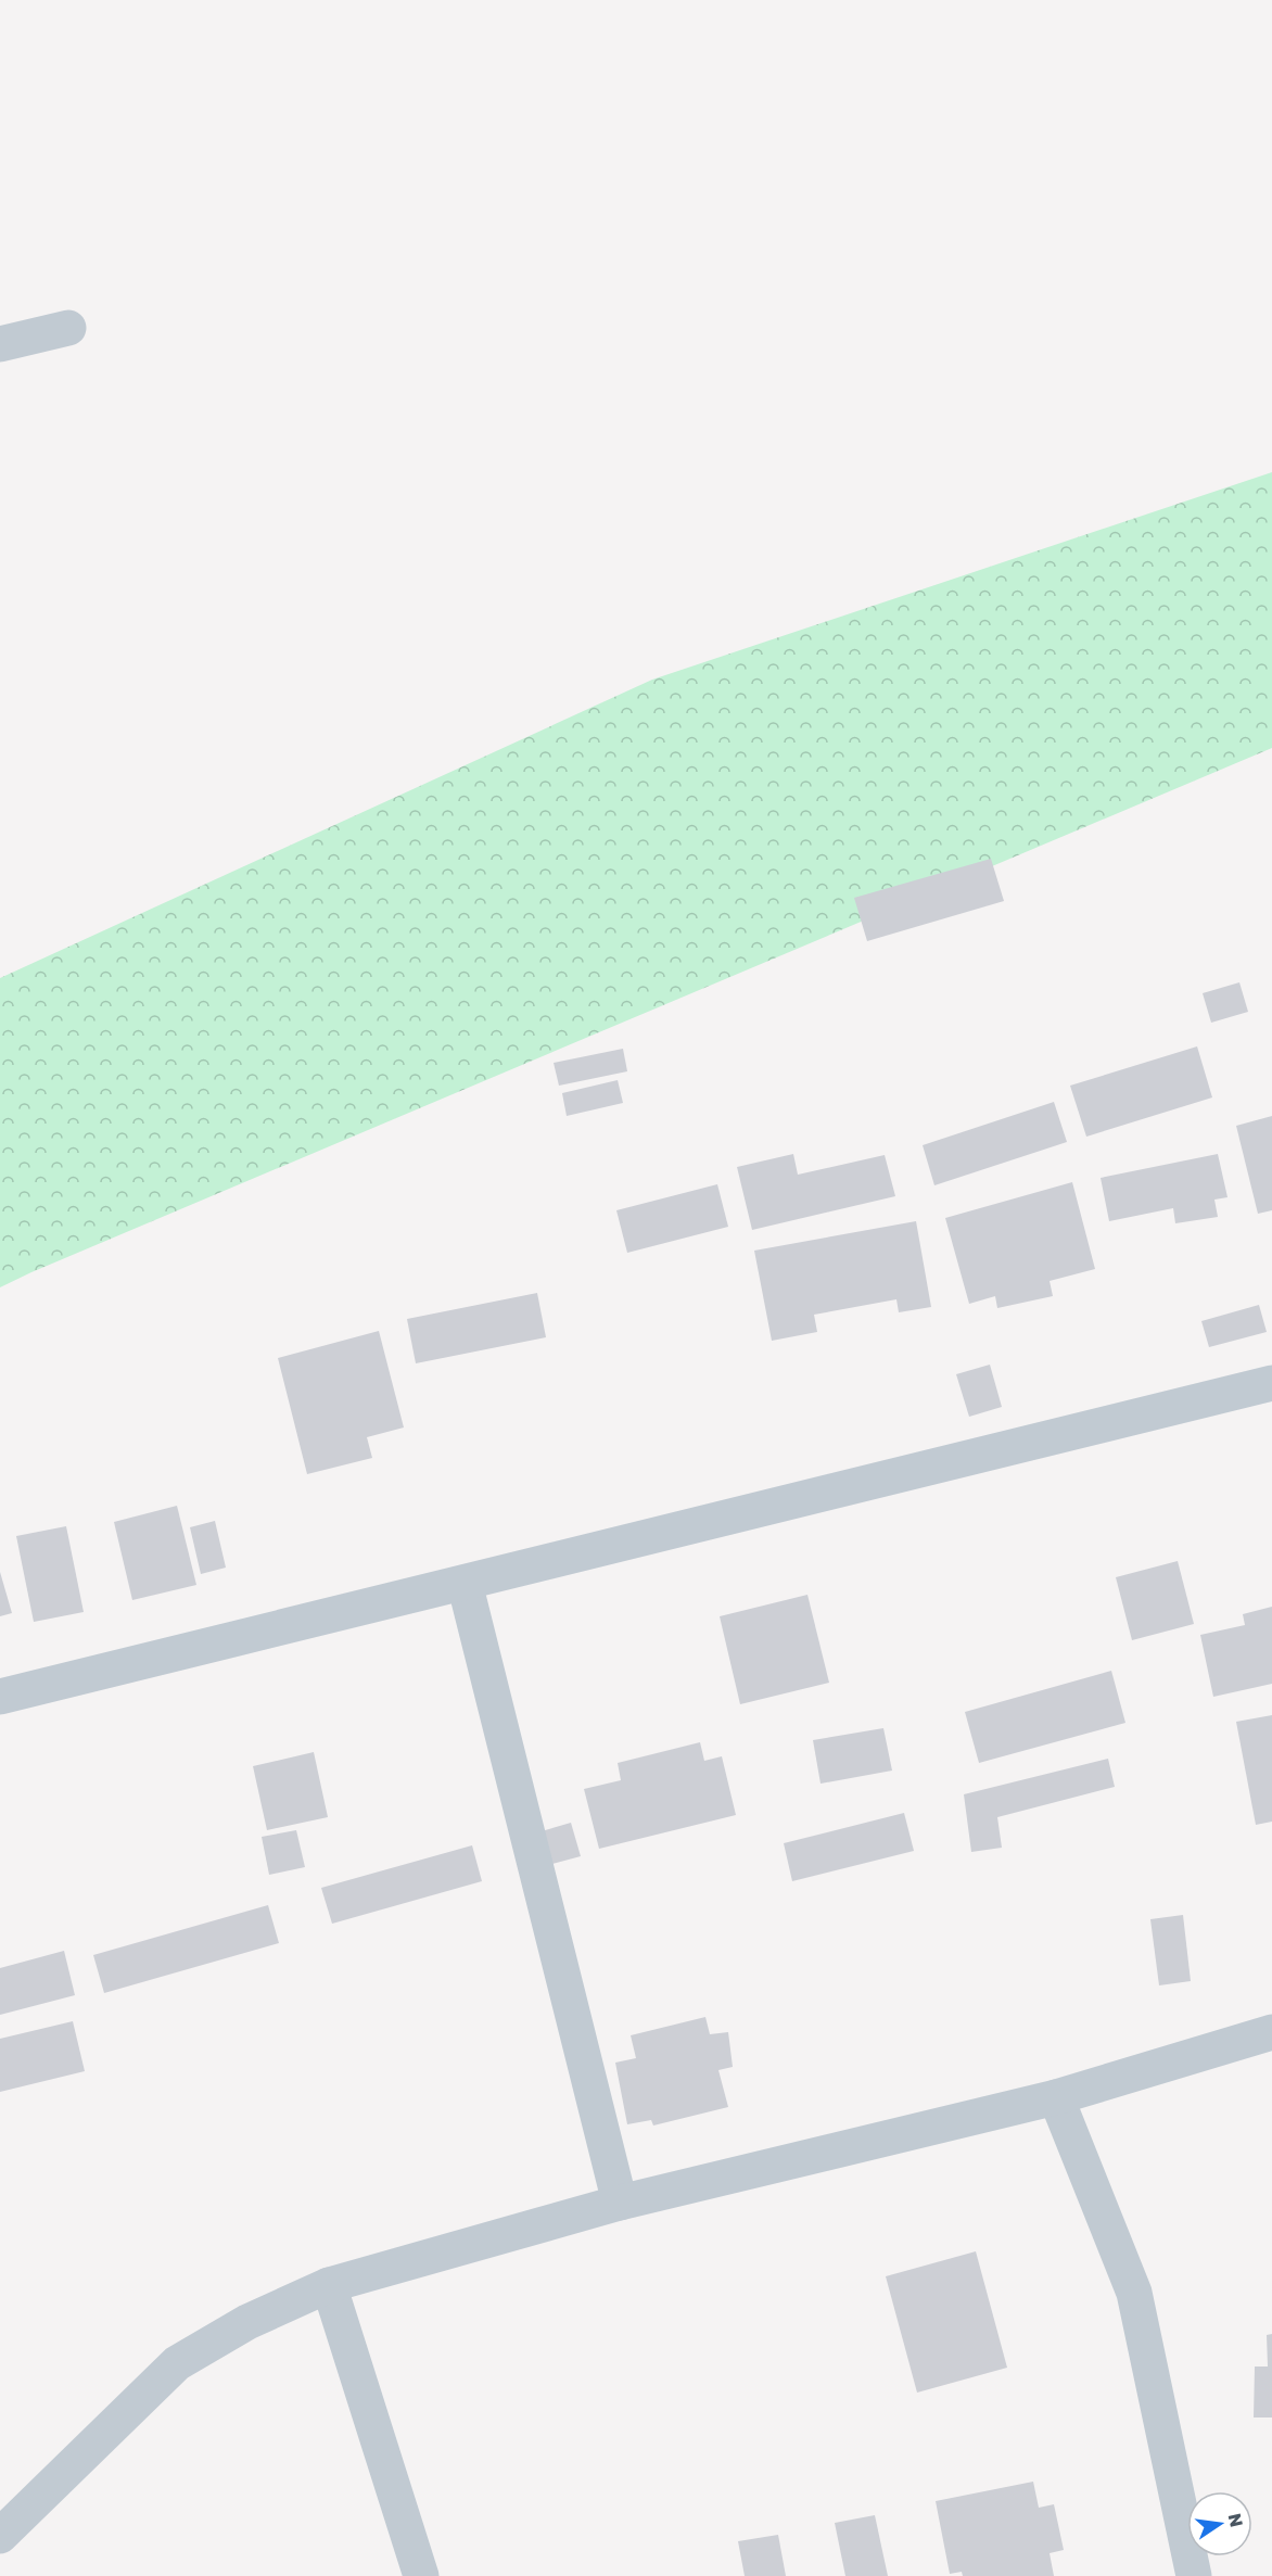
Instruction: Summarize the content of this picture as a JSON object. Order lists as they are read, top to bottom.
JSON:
{
  "north": "right"
}
